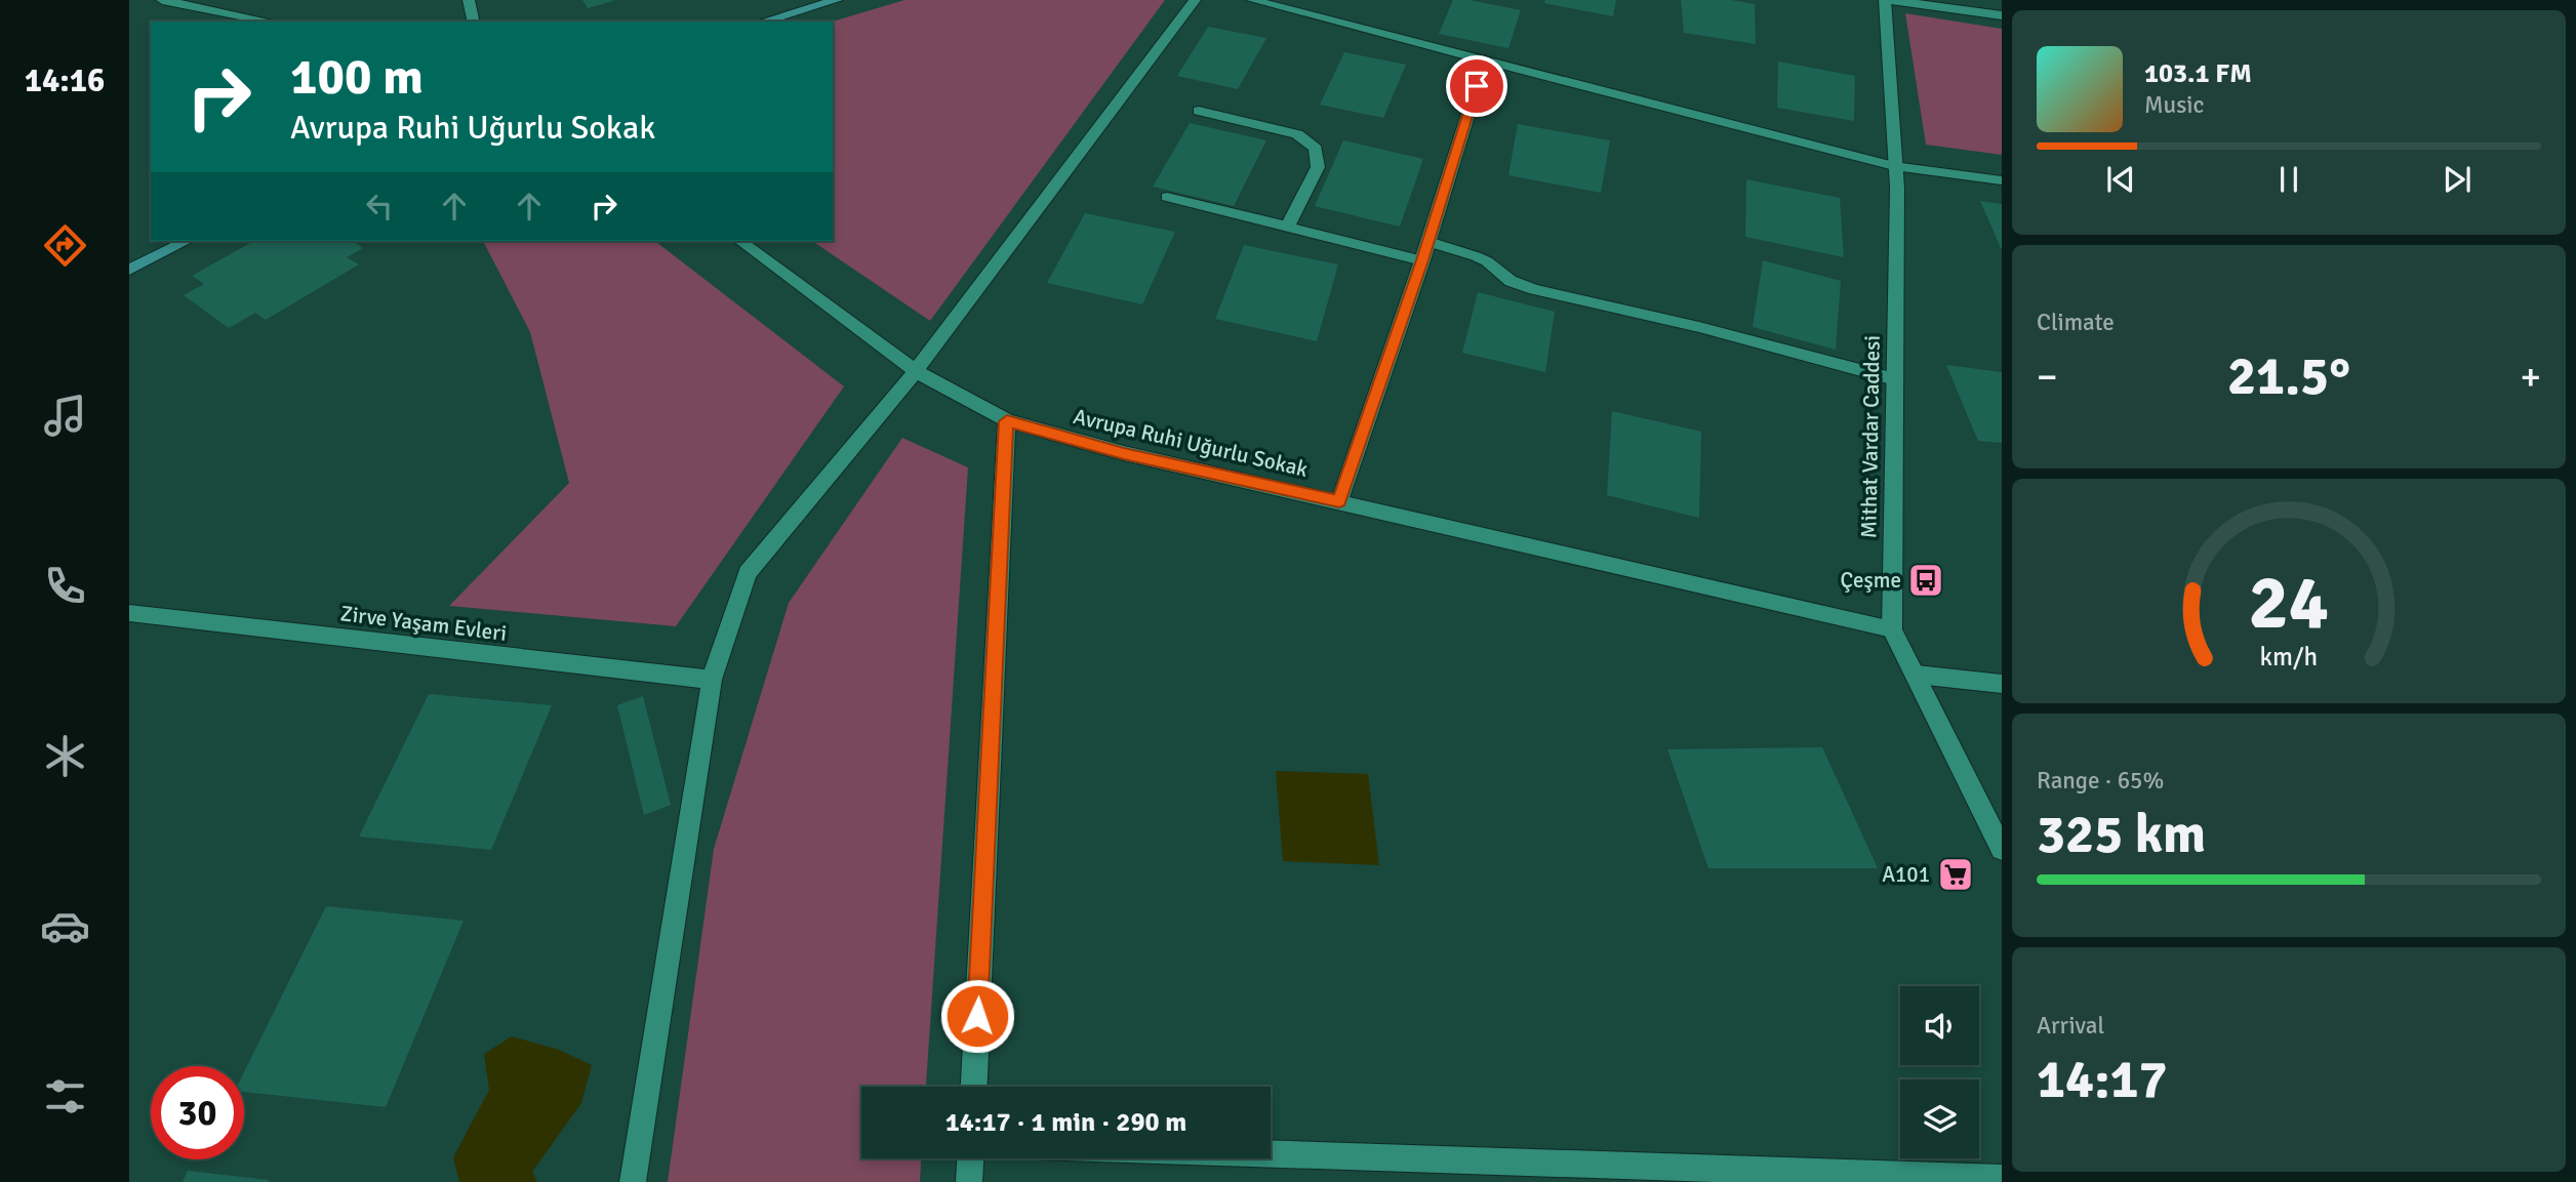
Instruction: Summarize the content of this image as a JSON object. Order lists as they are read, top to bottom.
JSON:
{
  "streets": {
    "street": ["Mithat Vardar Caddesi", "Avrupa Ruhi Uğurlu Sokak", "Zirve Yaşam Evleri"]
  },
  "crossings": [
    ["Mithat Vardar Caddesi", "Avrupa Ruhi Uğurlu Sokak"]
  ],
  "places": {
    "bus stop": ["Çeşme"],
    "supermarket": ["A101"]
  },
  "page": {
    "tabs": "14:16",
    "turn": ["100 m", "Avrupa Ruhi Uğurlu Sokak"],
    "song": ["103.1 FM", "Music"],
    "tile": [
      "Climate",
      ["Range · 65%", "325 km"],
      ["Arrival", "14:17"]
    ],
    "heat": ["−", "21.5°", "+"],
    "limit": "30",
    "trip": "14:17 · 1 min · 290 m",
    "gauge": ["24", "km/h"]
  }
}
